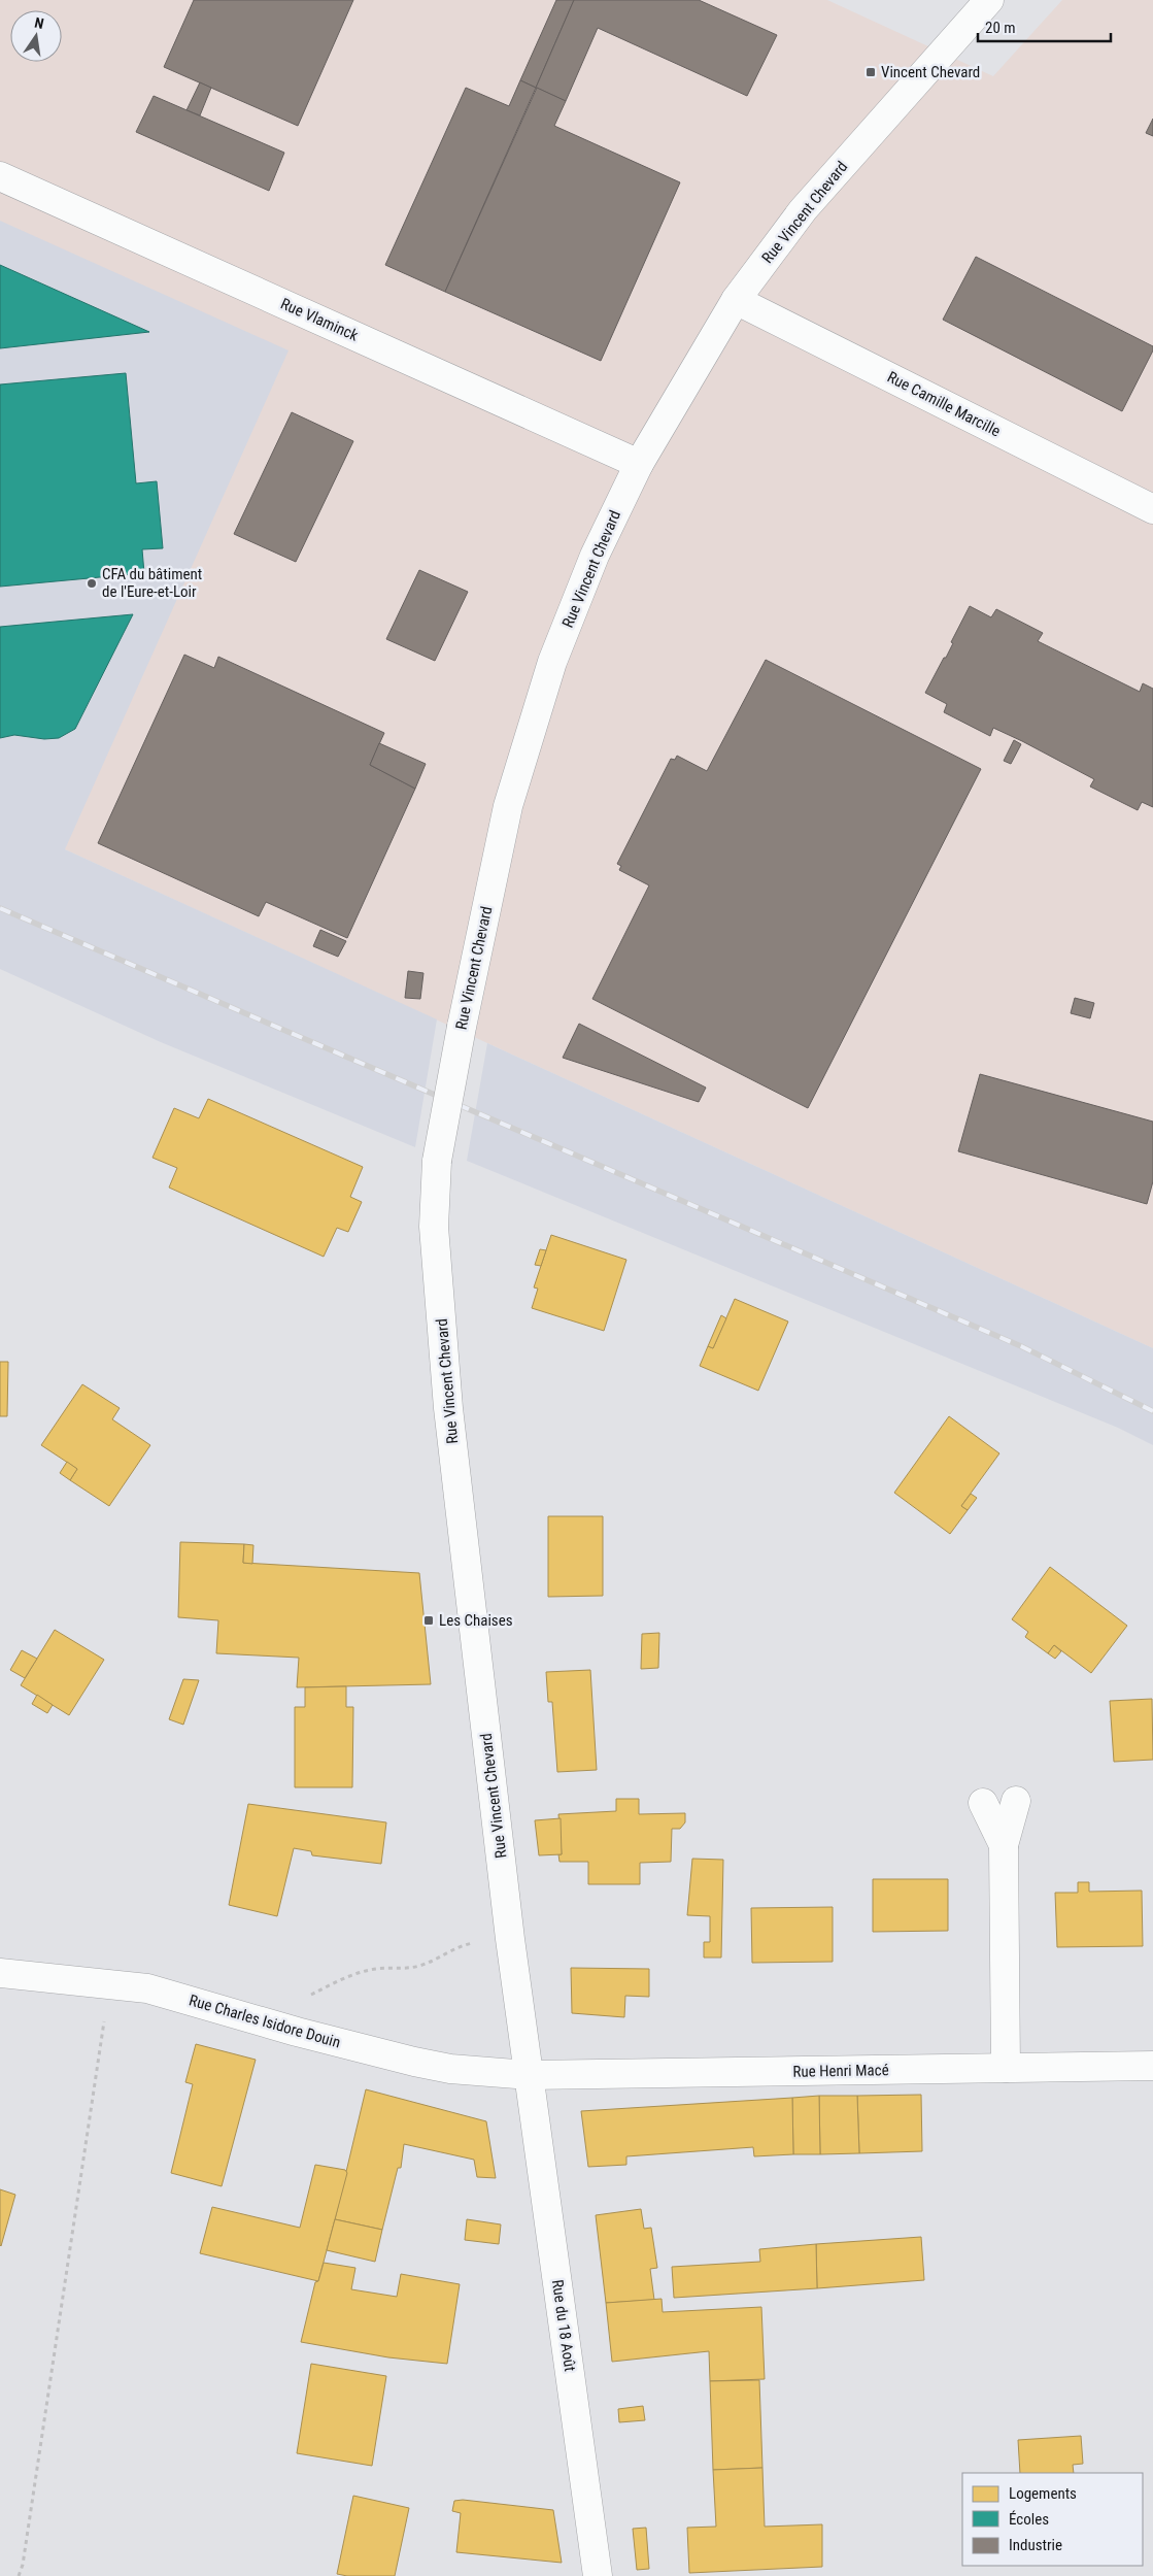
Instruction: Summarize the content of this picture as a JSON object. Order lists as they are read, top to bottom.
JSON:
{
  "streets": {
    "street": [
      "Rue Vincent Chevard",
      "Rue Vlaminck",
      "Rue Camille Marcille",
      "Rue Charles Isidore Douin",
      "Rue Henri Macé",
      "Rue du 18 Août"
    ]
  },
  "crossings": [
    ["Rue Vincent Chevard", "Rue Vlaminck"],
    ["Rue Vincent Chevard", "Rue Camille Marcille"],
    ["Rue Vincent Chevard", "Rue Charles Isidore Douin"],
    ["Rue Vincent Chevard", "Rue Henri Macé"],
    ["Rue Vincent Chevard", "Rue du 18 Août"],
    ["Rue Charles Isidore Douin", "Rue Henri Macé"],
    ["Rue Charles Isidore Douin", "Rue du 18 Août"],
    ["Rue Henri Macé", "Rue du 18 Août"]
  ],
  "places": {
    "transit": ["Vincent Chevard", "Les Chaises"],
    "other": ["CFA du bâtiment de l'Eure-et-Loir"]
  },
  "legend": ["Logements", "Écoles", "Industrie"],
  "scale_bar": "20 m",
  "north": "top"
}
